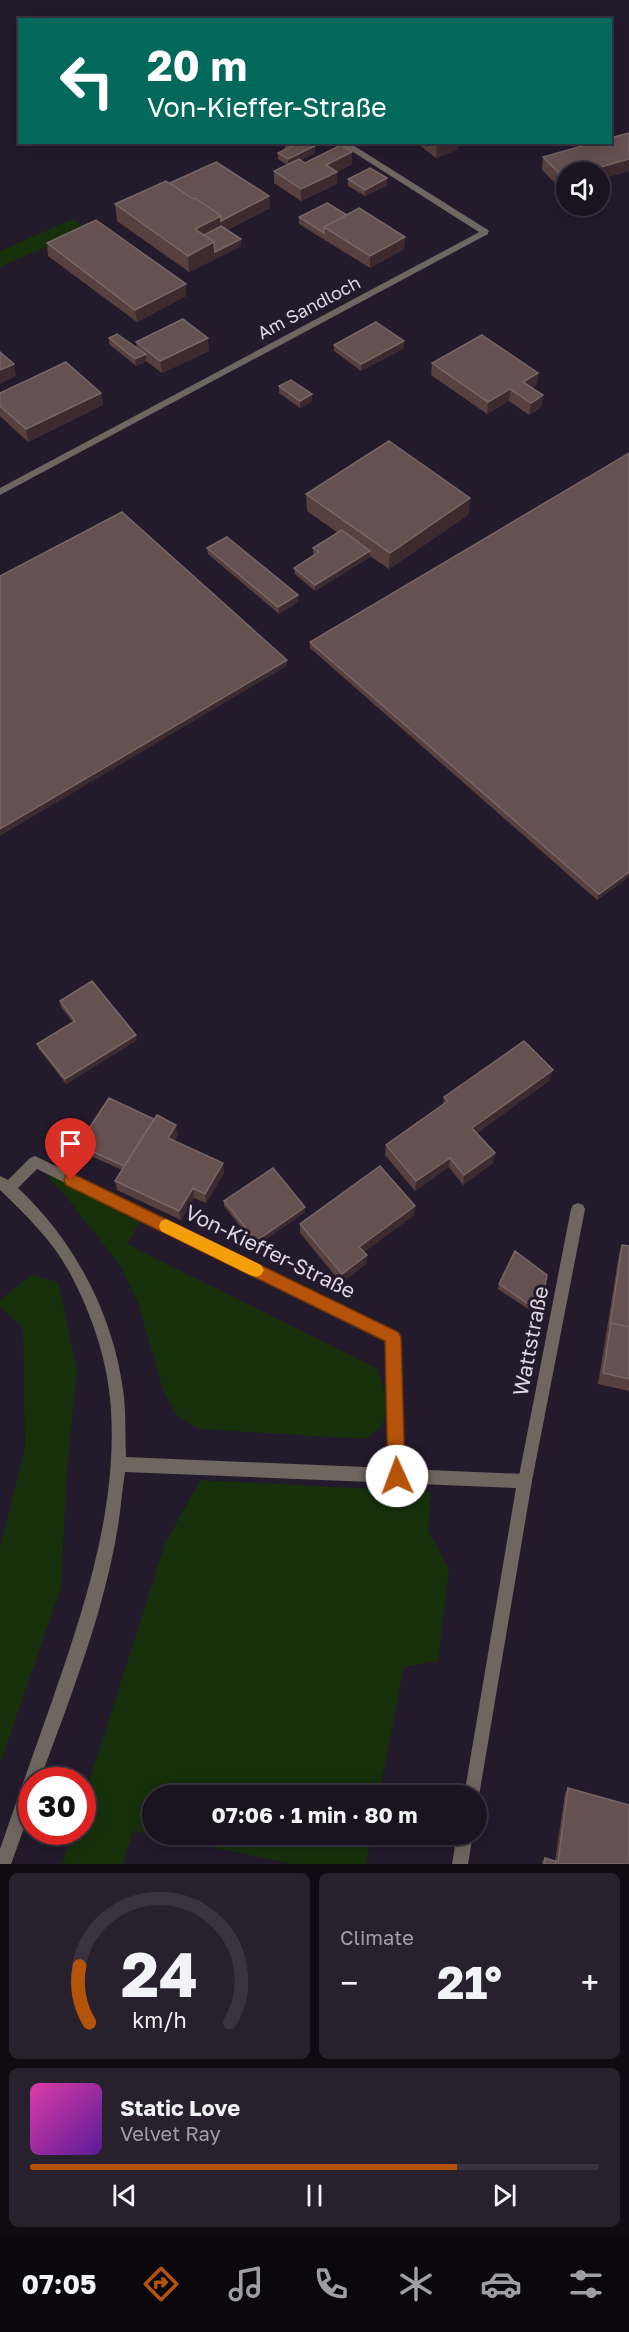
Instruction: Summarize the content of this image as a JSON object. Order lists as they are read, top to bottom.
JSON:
{
  "streets": {
    "street": ["Am Sandloch", "Von-Kieffer-Straße", "Wattstraße"]
  },
  "page": {
    "turn": ["20 m", "Von-Kieffer-Straße"],
    "limit": "30",
    "trip": "07:06 · 1 min · 80 m",
    "tile": "Climate",
    "heat": ["−", "21°", "+"],
    "song": ["Static Love", "Velvet Ray"],
    "tabs": "07:05",
    "gauge": ["24", "km/h"]
  }
}
